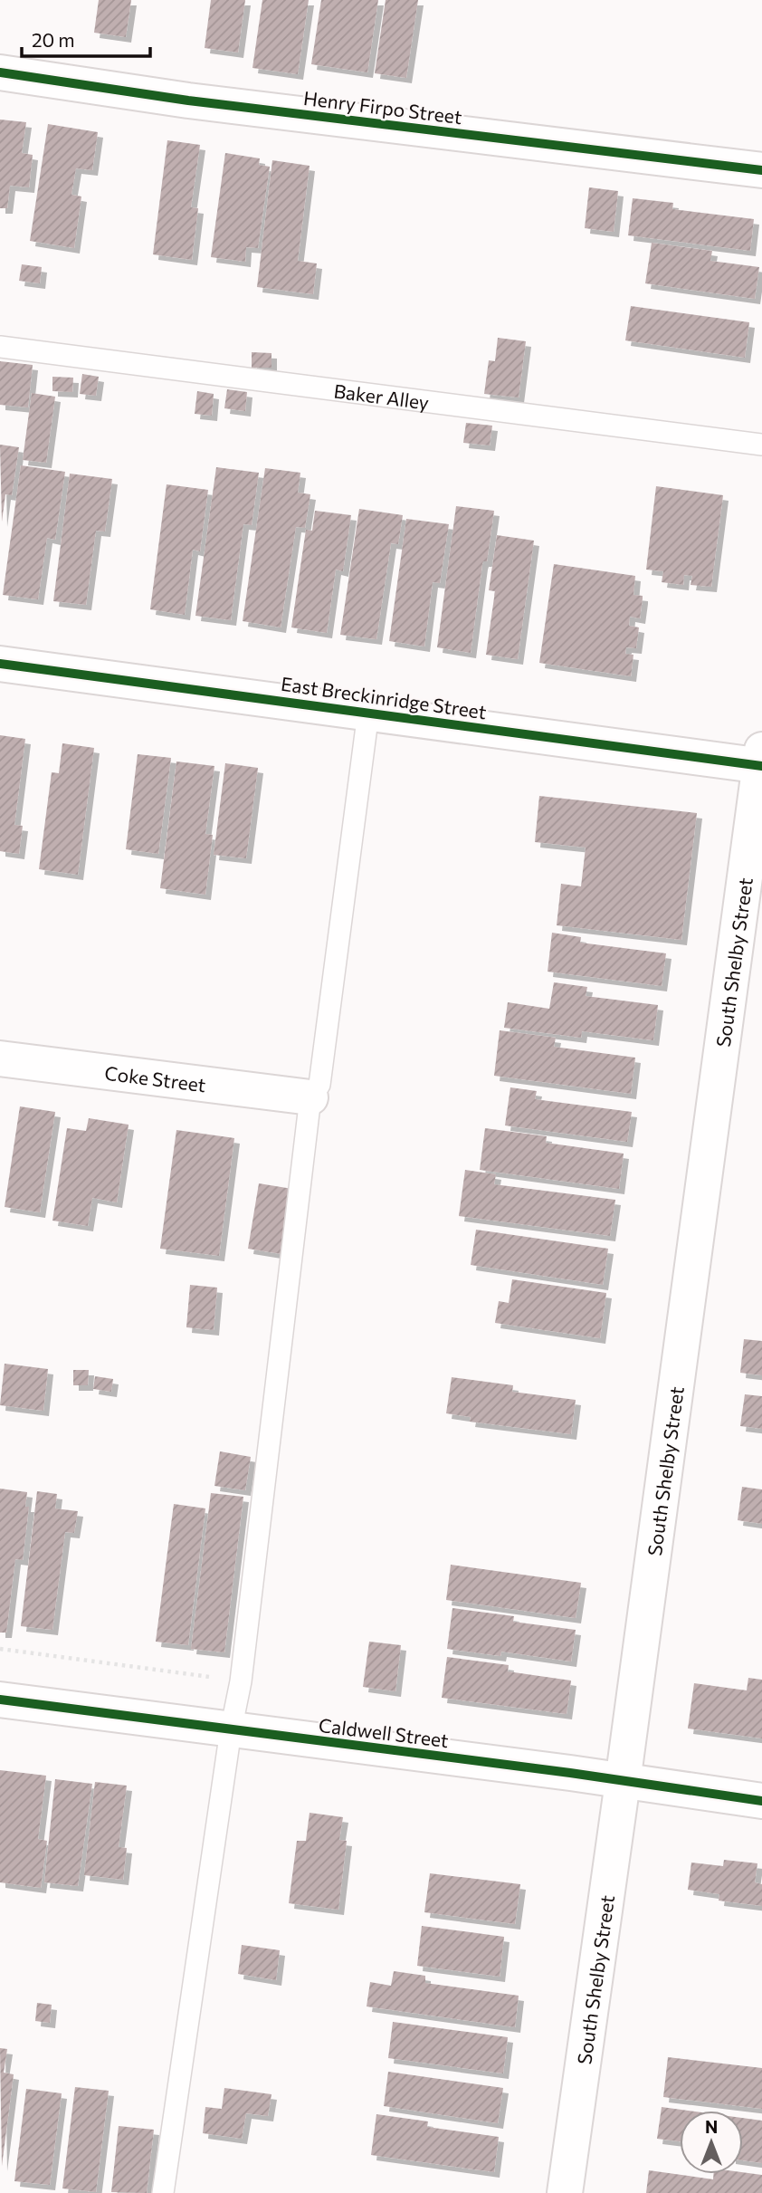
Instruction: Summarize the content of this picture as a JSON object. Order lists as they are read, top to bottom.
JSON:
{
  "streets": {
    "street": [
      "Henry Firpo Street",
      "East Breckinridge Street",
      "South Shelby Street",
      "Coke Street",
      "Caldwell Street"
    ],
    "lane": ["Baker Alley"]
  },
  "crossings": [
    ["East Breckinridge Street", "South Shelby Street"],
    ["South Shelby Street", "Caldwell Street"]
  ],
  "scale_bar": "20 m",
  "north": "top"
}
